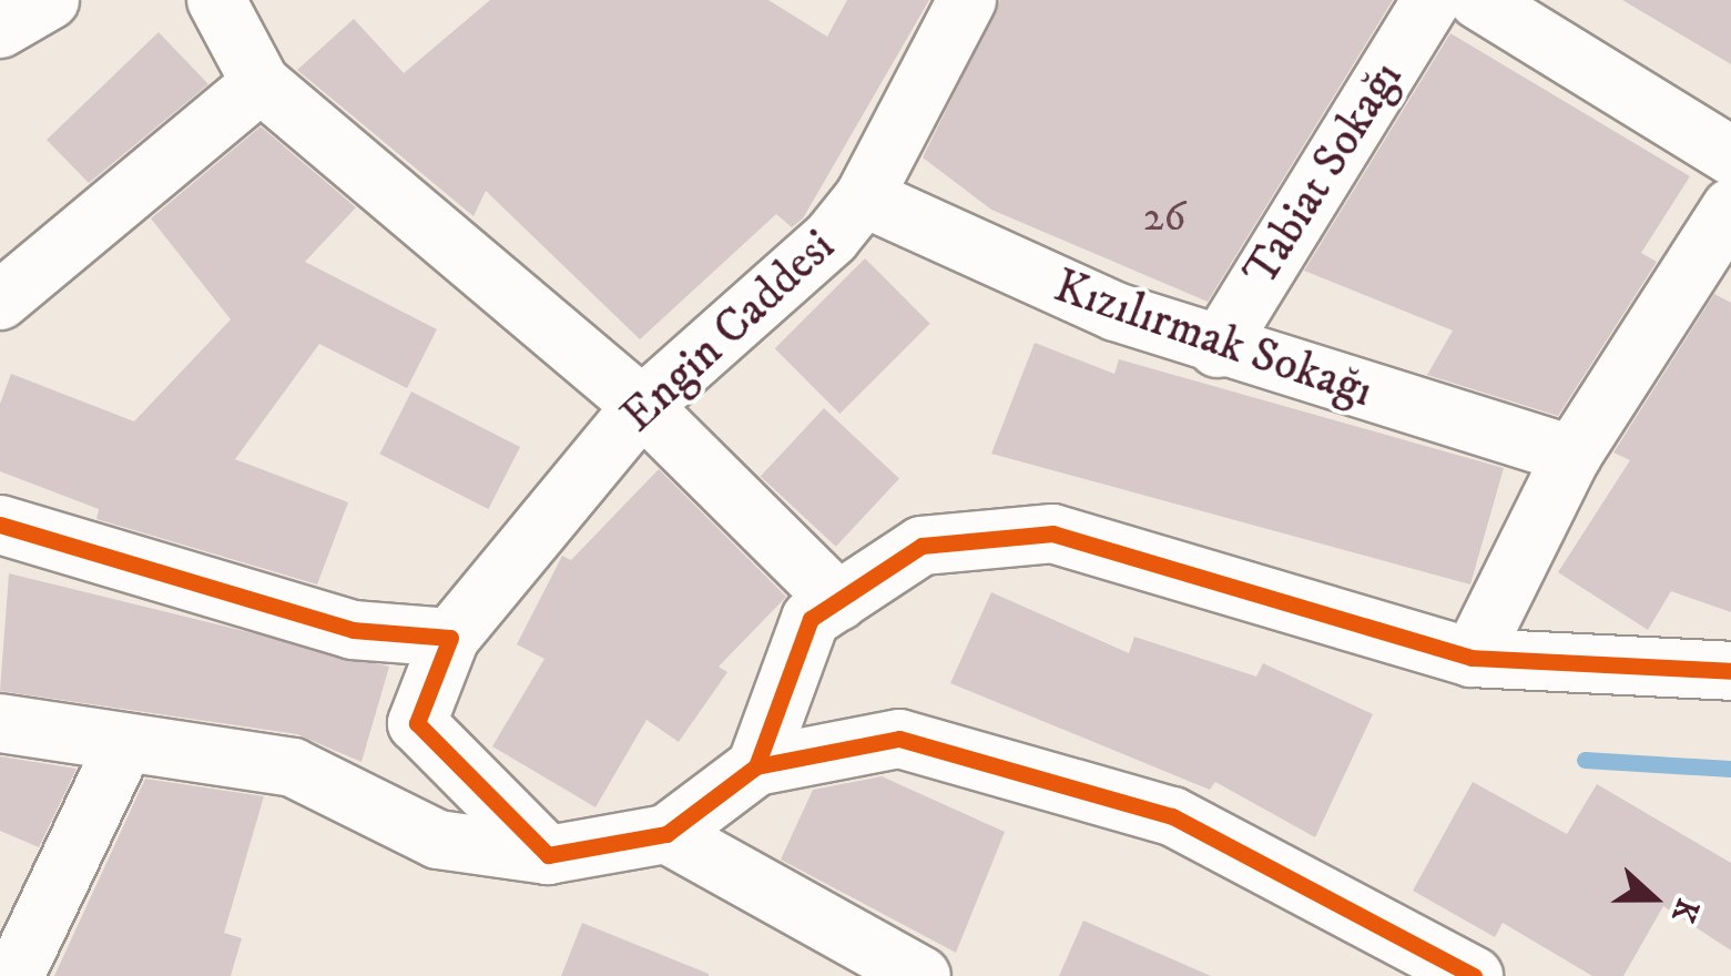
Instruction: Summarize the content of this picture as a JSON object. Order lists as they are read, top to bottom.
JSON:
{
  "streets": {
    "street": ["Tabiat Sokağı", "Engin Caddesi", "Kızılırmak Sokağı"]
  },
  "crossings": [
    ["Tabiat Sokağı", "Kızılırmak Sokağı"],
    ["Engin Caddesi", "Kızılırmak Sokağı"]
  ],
  "house_numbers": ["26"],
  "north": "right"
}
